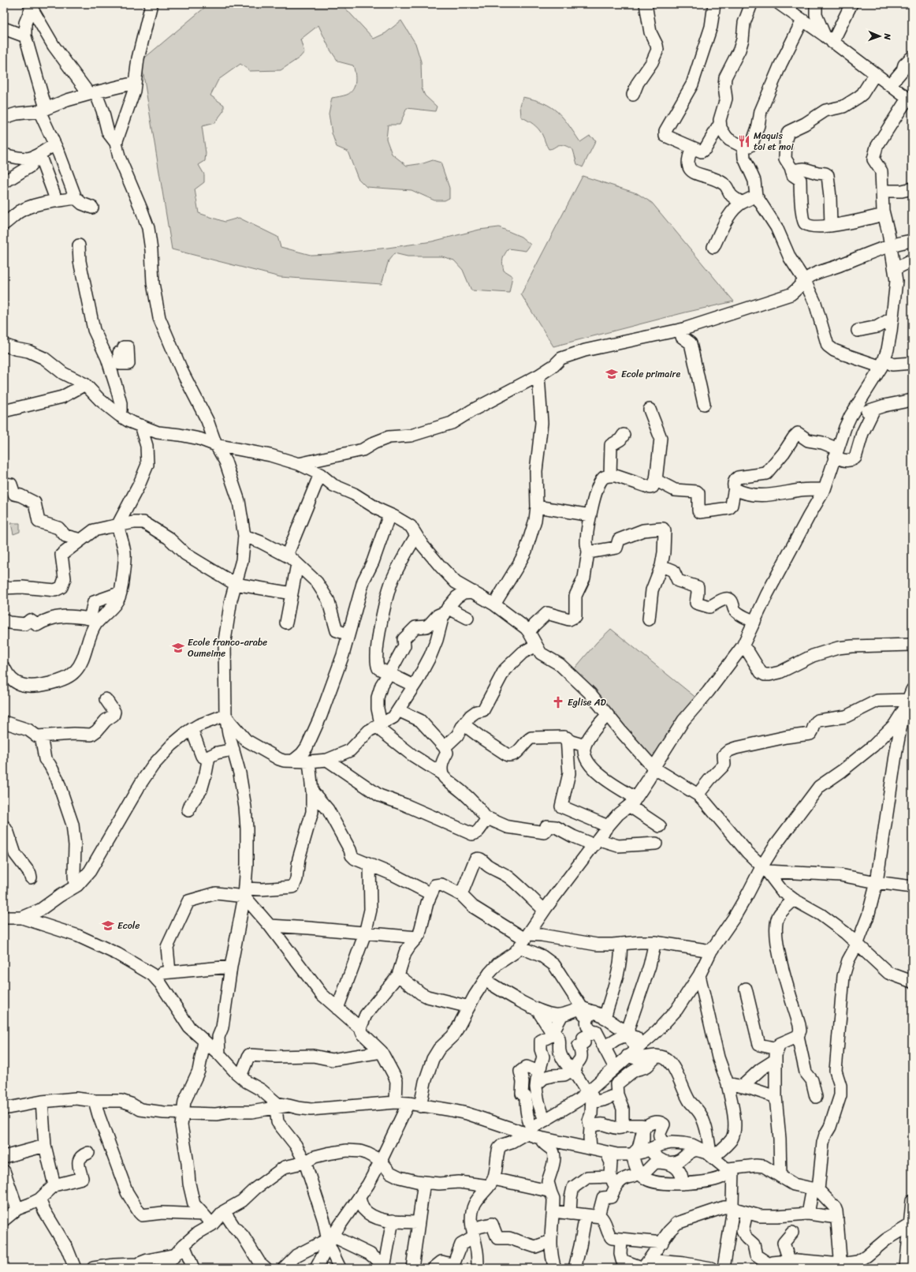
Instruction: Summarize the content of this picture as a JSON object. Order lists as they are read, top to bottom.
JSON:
{
  "places": {
    "restaurant": ["Maquis toi et moi"],
    "school or university": ["Ecole primaire", "Ecole franco-arabe Oumeime", "Ecole"],
    "church": ["Eglise AD"]
  },
  "north": "right"
}
